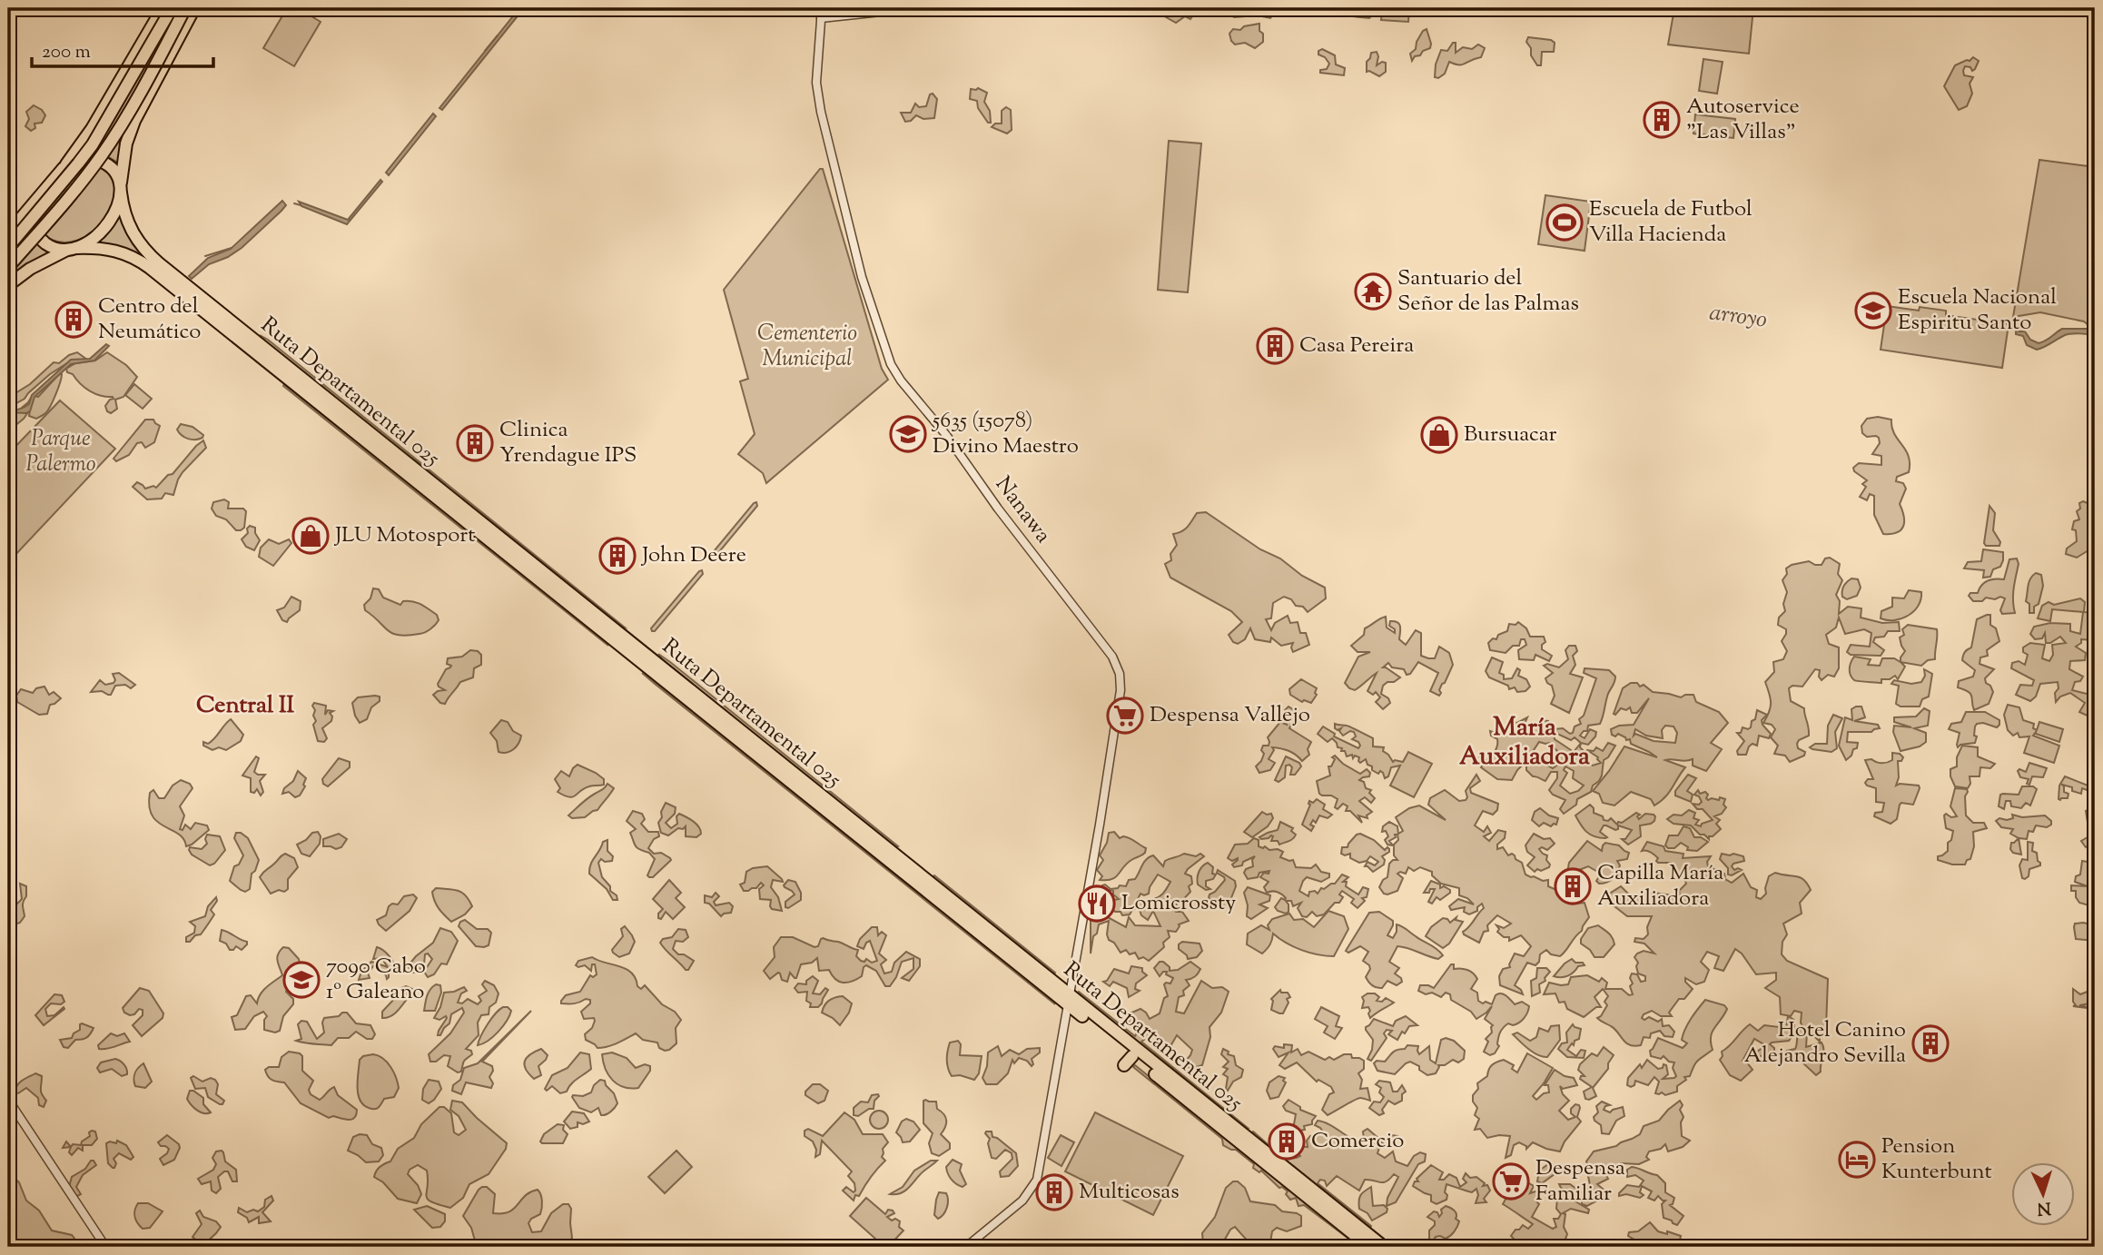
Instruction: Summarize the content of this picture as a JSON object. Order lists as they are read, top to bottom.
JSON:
{
  "streets": {
    "highway": ["Ruta Departamental 025"],
    "street": ["Nanawa"]
  },
  "crossings": [
    ["Ruta Departamental 025", "Nanawa"]
  ],
  "districts": ["Central II", "María Auxiliadora"],
  "water": ["arroyo"],
  "parks": ["Cementerio Municipal", "Parque Palermo"],
  "places": {
    "building": [
      "Autoservice \"Las Villas\"",
      "Centro del Neumático",
      "Casa Pereira",
      "Clinica Yrendague IPS",
      "John Deere",
      "Capilla María Auxiliadora",
      "Hotel Canino Alejandro Sevilla",
      "Comercio",
      "Multicosas"
    ],
    "sports": ["Escuela de Futbol Villa Hacienda"],
    "temple": ["Santuario del Señor de las Palmas"],
    "school or university": ["Escuela Nacional Espiritu Santo", "5635 (15078) Divino Maestro", "7090 Cabo 1º Galeano"],
    "shop": ["Bursuacar", "JLU Motosport"],
    "supermarket": ["Despensa Vallejo", "Despensa Familiar"],
    "restaurant": ["Lomicrossty"],
    "hotel": ["Pension Kunterbunt"]
  },
  "scale_bar": "200 m",
  "north": "bottom"
}
